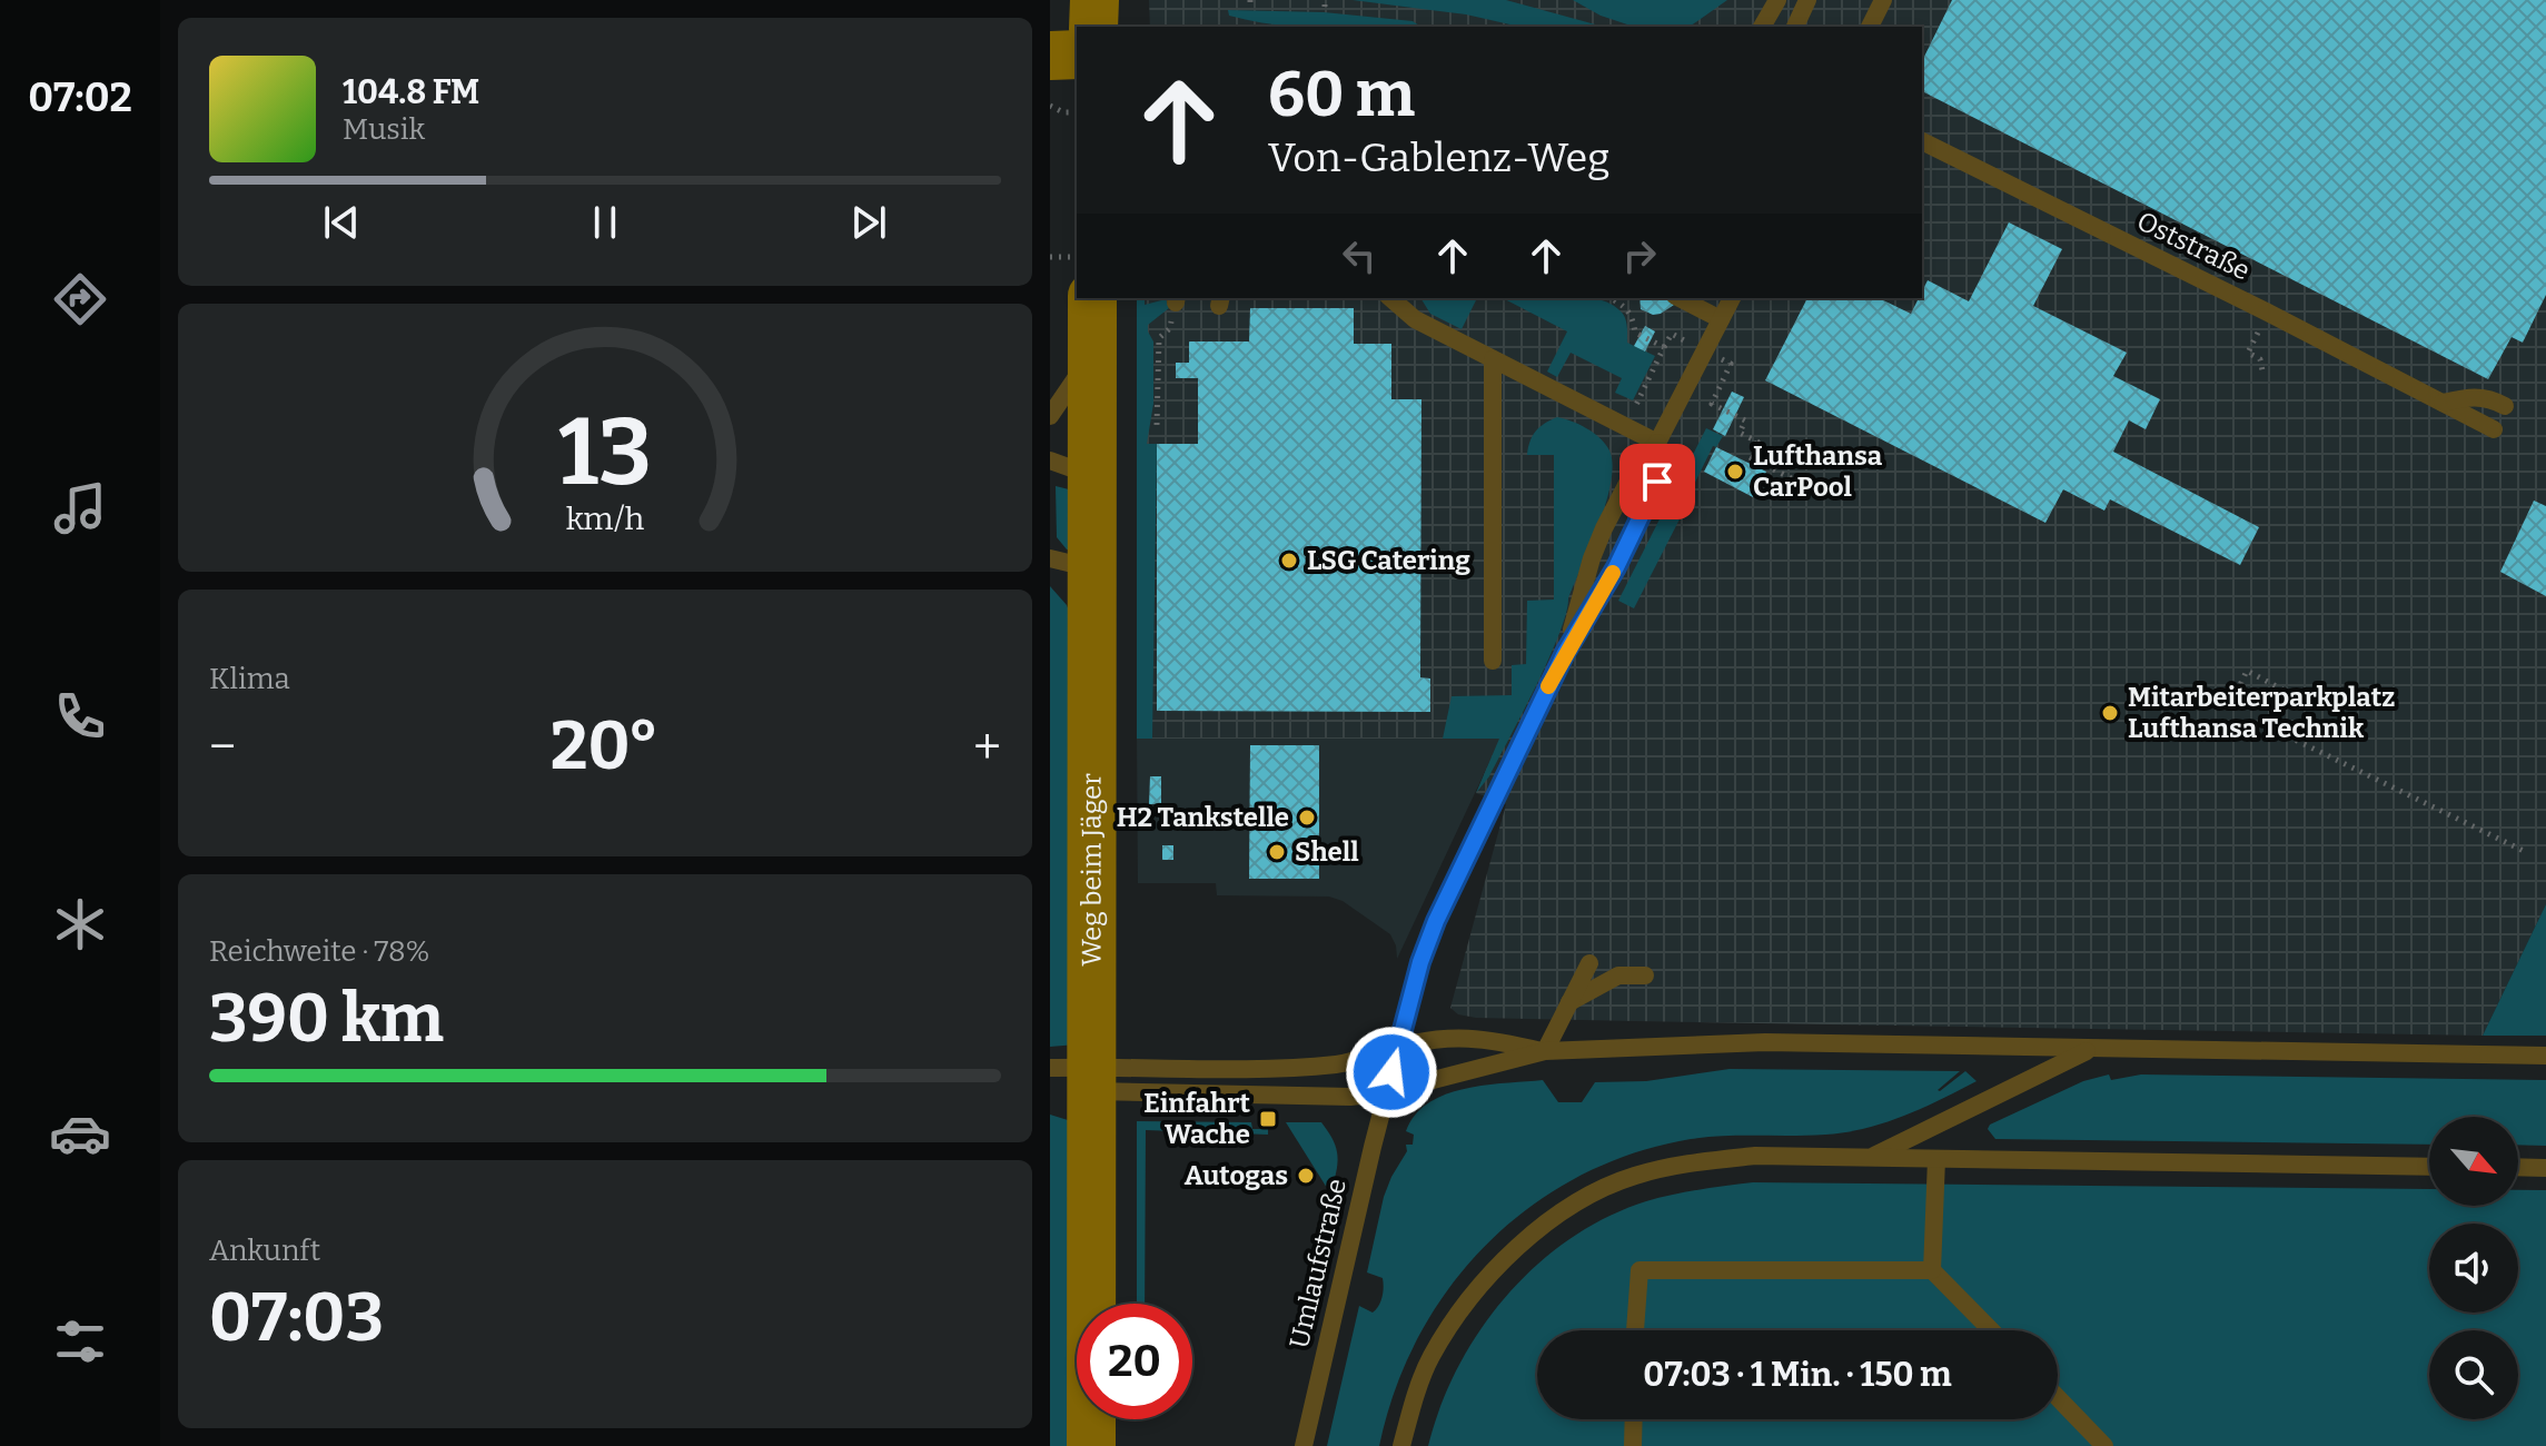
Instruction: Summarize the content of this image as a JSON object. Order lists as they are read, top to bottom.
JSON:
{
  "streets": {
    "street": ["Weg beim Jäger"],
    "lane": ["Oststraße", "Umlaufstraße"]
  },
  "places": {
    "other": [
      "Lufthansa CarPool",
      "LSG Catering",
      "Mitarbeiterparkplatz Lufthansa Technik",
      "H2 Tankstelle",
      "Shell",
      "Autogas"
    ],
    "transit": ["Einfahrt Wache"]
  },
  "north": "bottom right",
  "page": {
    "tabs": "07:02",
    "turn": ["60 m", "Von-Gablenz-Weg"],
    "song": ["104.8 FM", "Musik"],
    "tile": [
      "Klima",
      ["Reichweite · 78%", "390 km"],
      ["Ankunft", "07:03"]
    ],
    "heat": ["−", "20°", "+"],
    "limit": "20",
    "trip": "07:03 · 1 Min. · 150 m",
    "gauge": ["13", "km/h"]
  }
}
